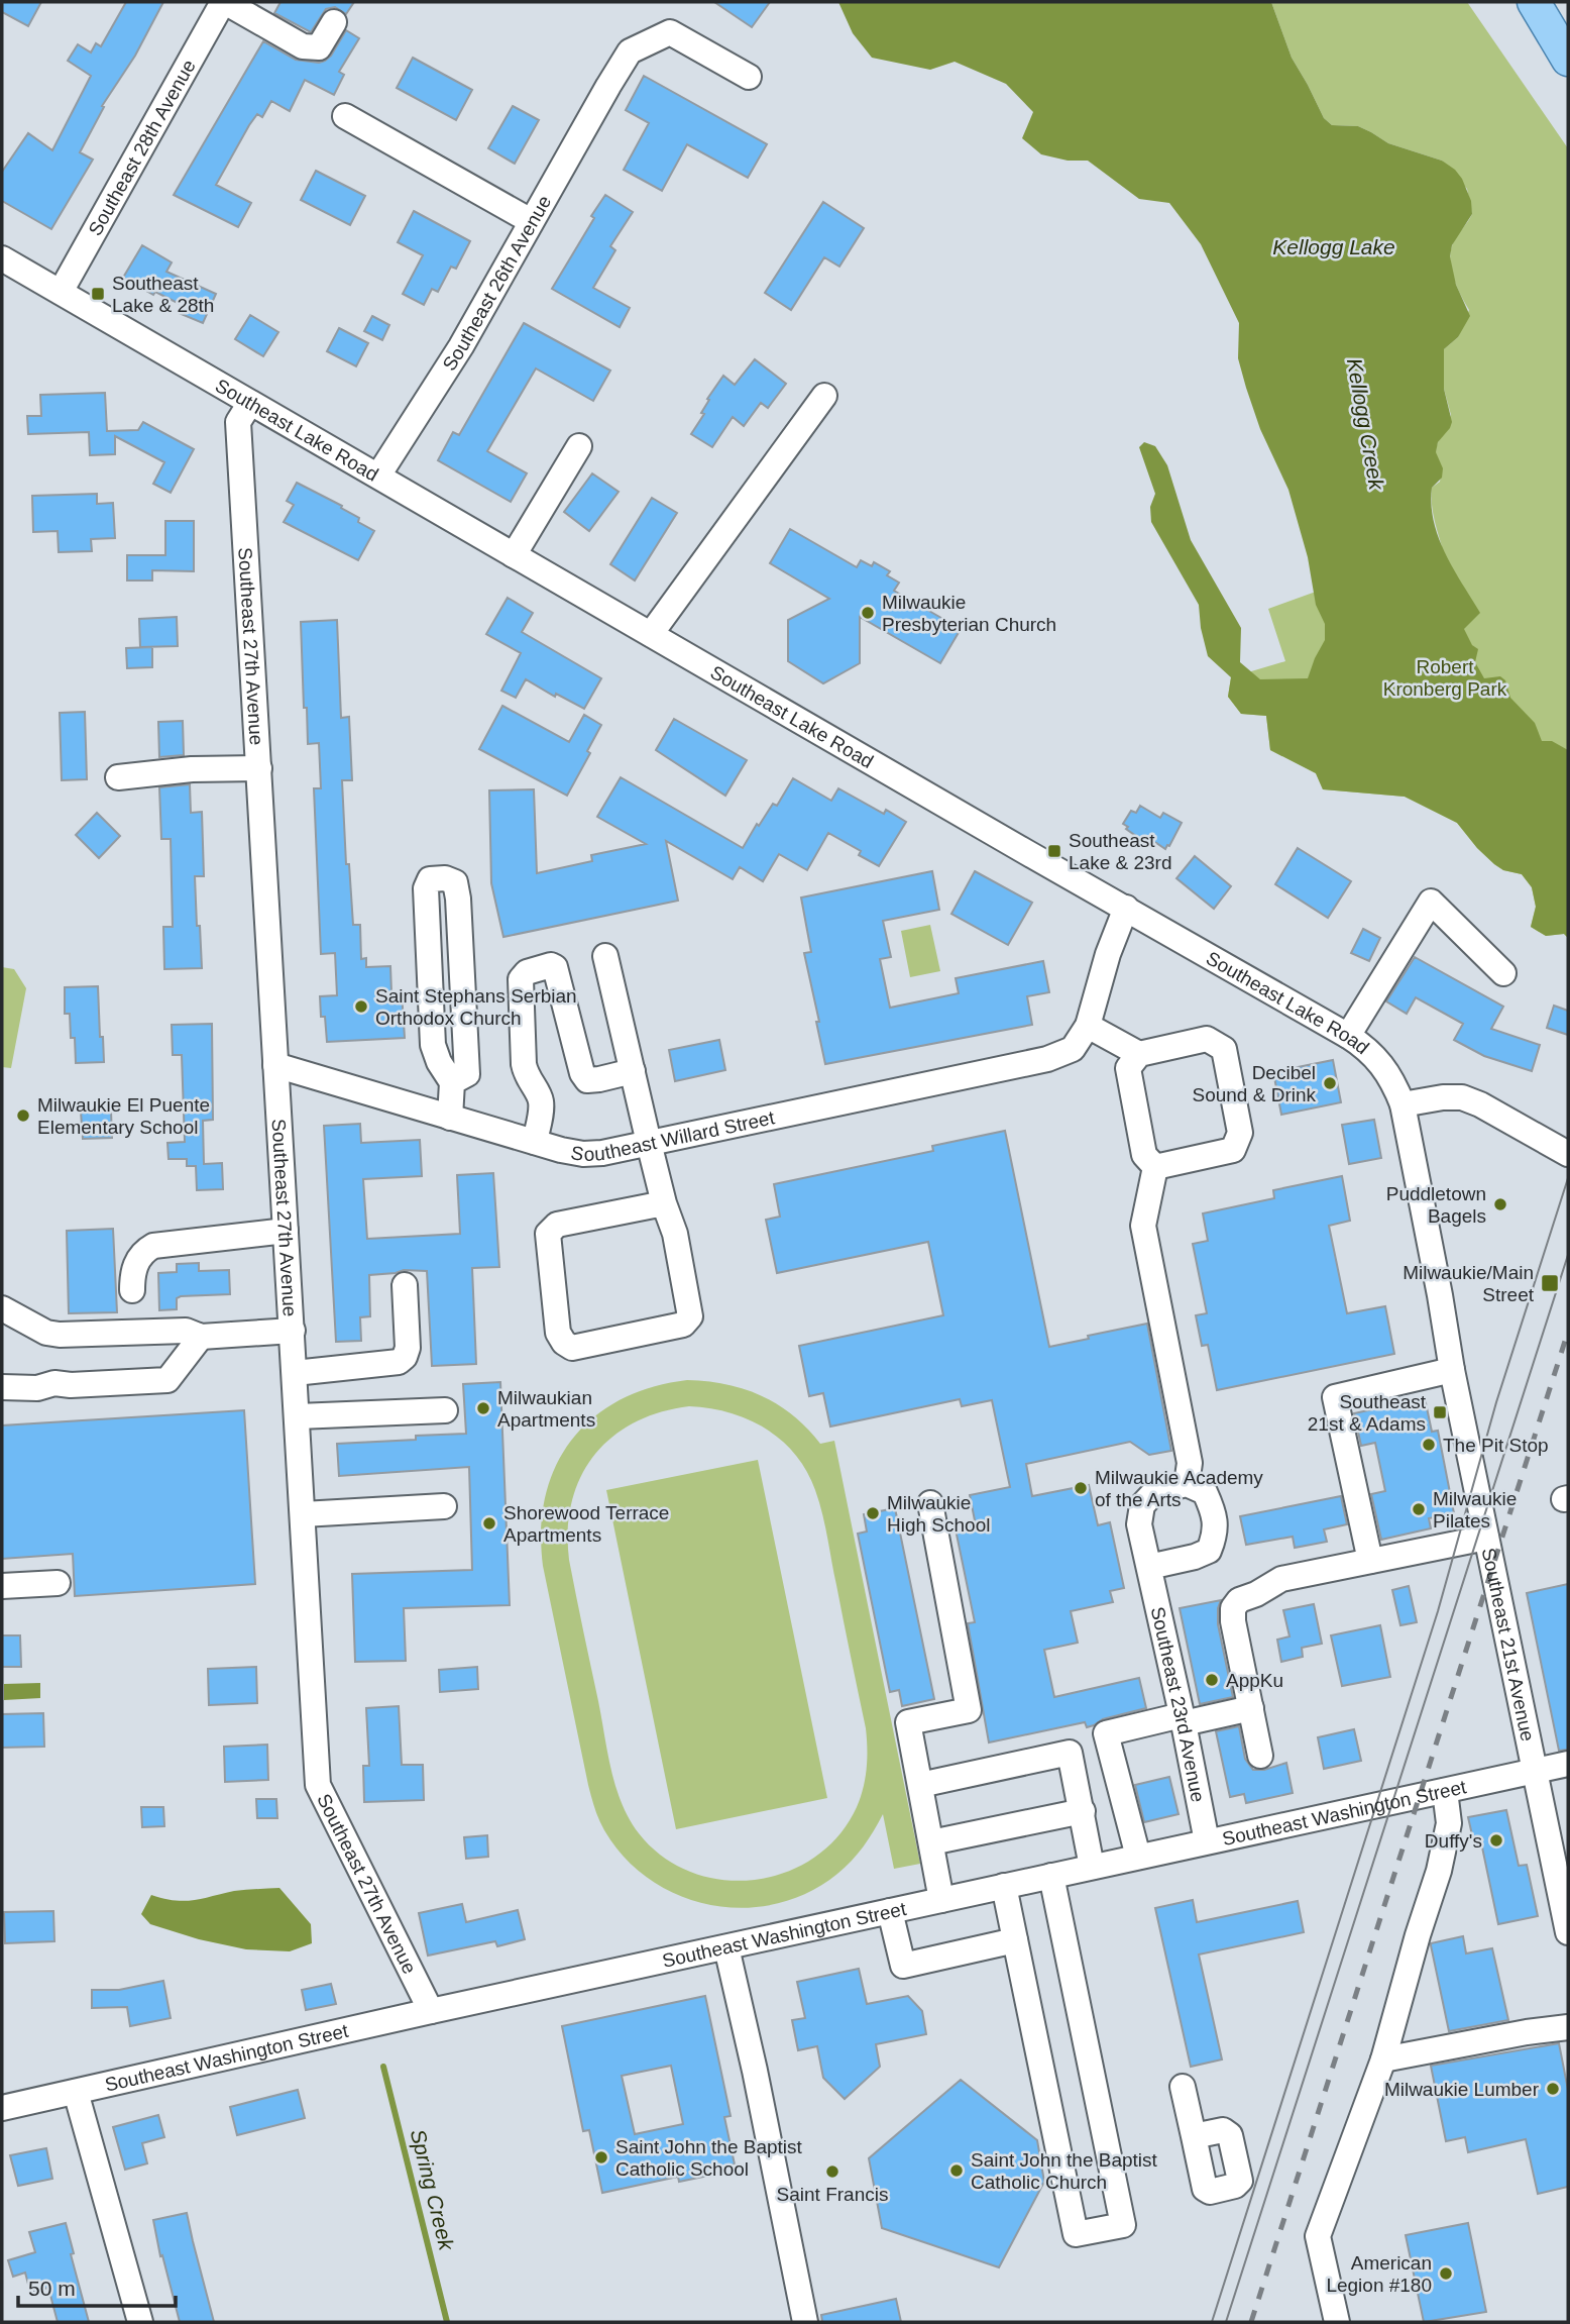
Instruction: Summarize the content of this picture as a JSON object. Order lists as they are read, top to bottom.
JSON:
{
  "streets": {
    "street": [
      "Southeast 28th Avenue",
      "Southeast 26th Avenue",
      "Southeast Lake Road",
      "Southeast 27th Avenue",
      "Southeast Willard Street",
      "Southeast 21st Avenue",
      "Southeast 23rd Avenue",
      "Southeast Washington Street"
    ]
  },
  "crossings": [
    ["Southeast 28th Avenue", "Southeast Lake Road"],
    ["Southeast 26th Avenue", "Southeast Lake Road"],
    ["Southeast Lake Road", "Southeast 27th Avenue"],
    ["Southeast Lake Road", "Southeast 21st Avenue"],
    ["Southeast 27th Avenue", "Southeast Willard Street"],
    ["Southeast 27th Avenue", "Southeast Washington Street"],
    ["Southeast 21st Avenue", "Southeast Washington Street"],
    ["Southeast 23rd Avenue", "Southeast Washington Street"]
  ],
  "water": ["Kellogg Lake", "Kellogg Creek", "Spring Creek"],
  "parks": ["Robert Kronberg Park"],
  "places": {
    "transit": [
      "Southeast Lake & 28th",
      "Southeast Lake & 23rd",
      "Milwaukie/Main Street",
      "Southeast 21st & Adams"
    ],
    "other": [
      "Milwaukie Presbyterian Church",
      "Saint Stephans Serbian Orthodox Church",
      "Decibel Sound & Drink",
      "Milwaukie El Puente Elementary School",
      "Puddletown Bagels",
      "Milwaukian Apartments",
      "The Pit Stop",
      "Milwaukie Academy of the Arts",
      "Milwaukie Pilates",
      "Milwaukie High School",
      "Shorewood Terrace Apartments",
      "AppKu",
      "Duffy's",
      "Milwaukie Lumber",
      "Saint John the Baptist Catholic School",
      "Saint John the Baptist Catholic Church",
      "Saint Francis",
      "American Legion #180"
    ]
  },
  "scale_bar": "50 m"
}
